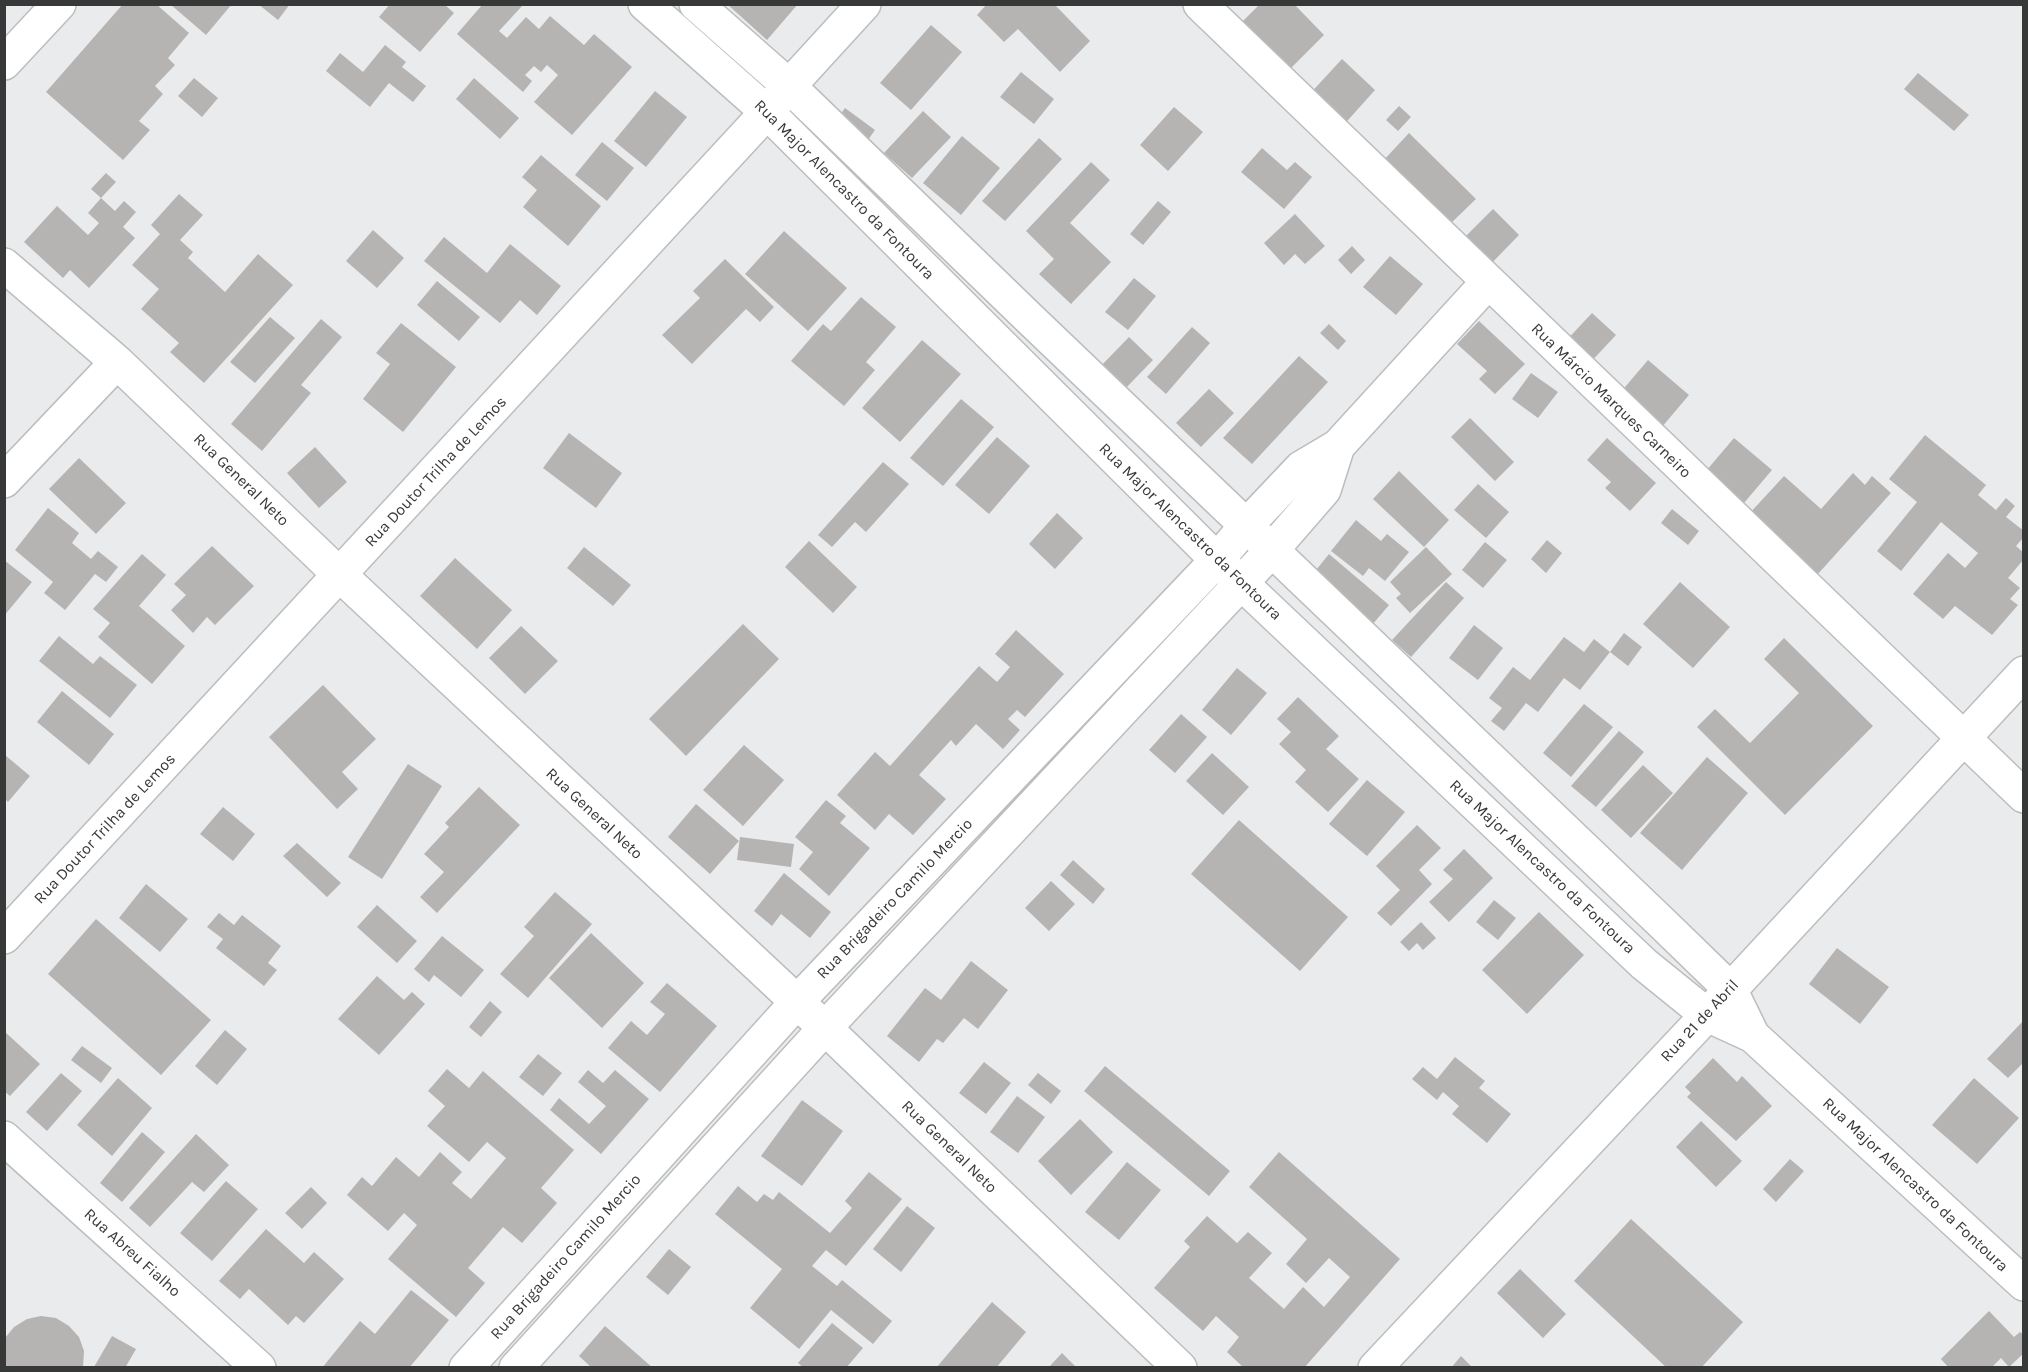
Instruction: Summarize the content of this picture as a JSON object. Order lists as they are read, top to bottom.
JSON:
{
  "streets": {
    "street": [
      "Rua Major Alencastro da Fontoura",
      "Rua Márcio Marques Carneiro",
      "Rua Doutor Trilha de Lemos",
      "Rua General Neto",
      "Rua Brigadeiro Camilo Mercio",
      "Rua 21 de Abril",
      "Rua Abreu Fialho"
    ]
  },
  "crossings": [
    ["Rua Major Alencastro da Fontoura", "Rua Doutor Trilha de Lemos"],
    ["Rua Major Alencastro da Fontoura", "Rua Brigadeiro Camilo Mercio"],
    ["Rua Major Alencastro da Fontoura", "Rua 21 de Abril"],
    ["Rua Márcio Marques Carneiro", "Rua Brigadeiro Camilo Mercio"],
    ["Rua Márcio Marques Carneiro", "Rua 21 de Abril"],
    ["Rua Doutor Trilha de Lemos", "Rua General Neto"],
    ["Rua General Neto", "Rua Brigadeiro Camilo Mercio"]
  ]
}
